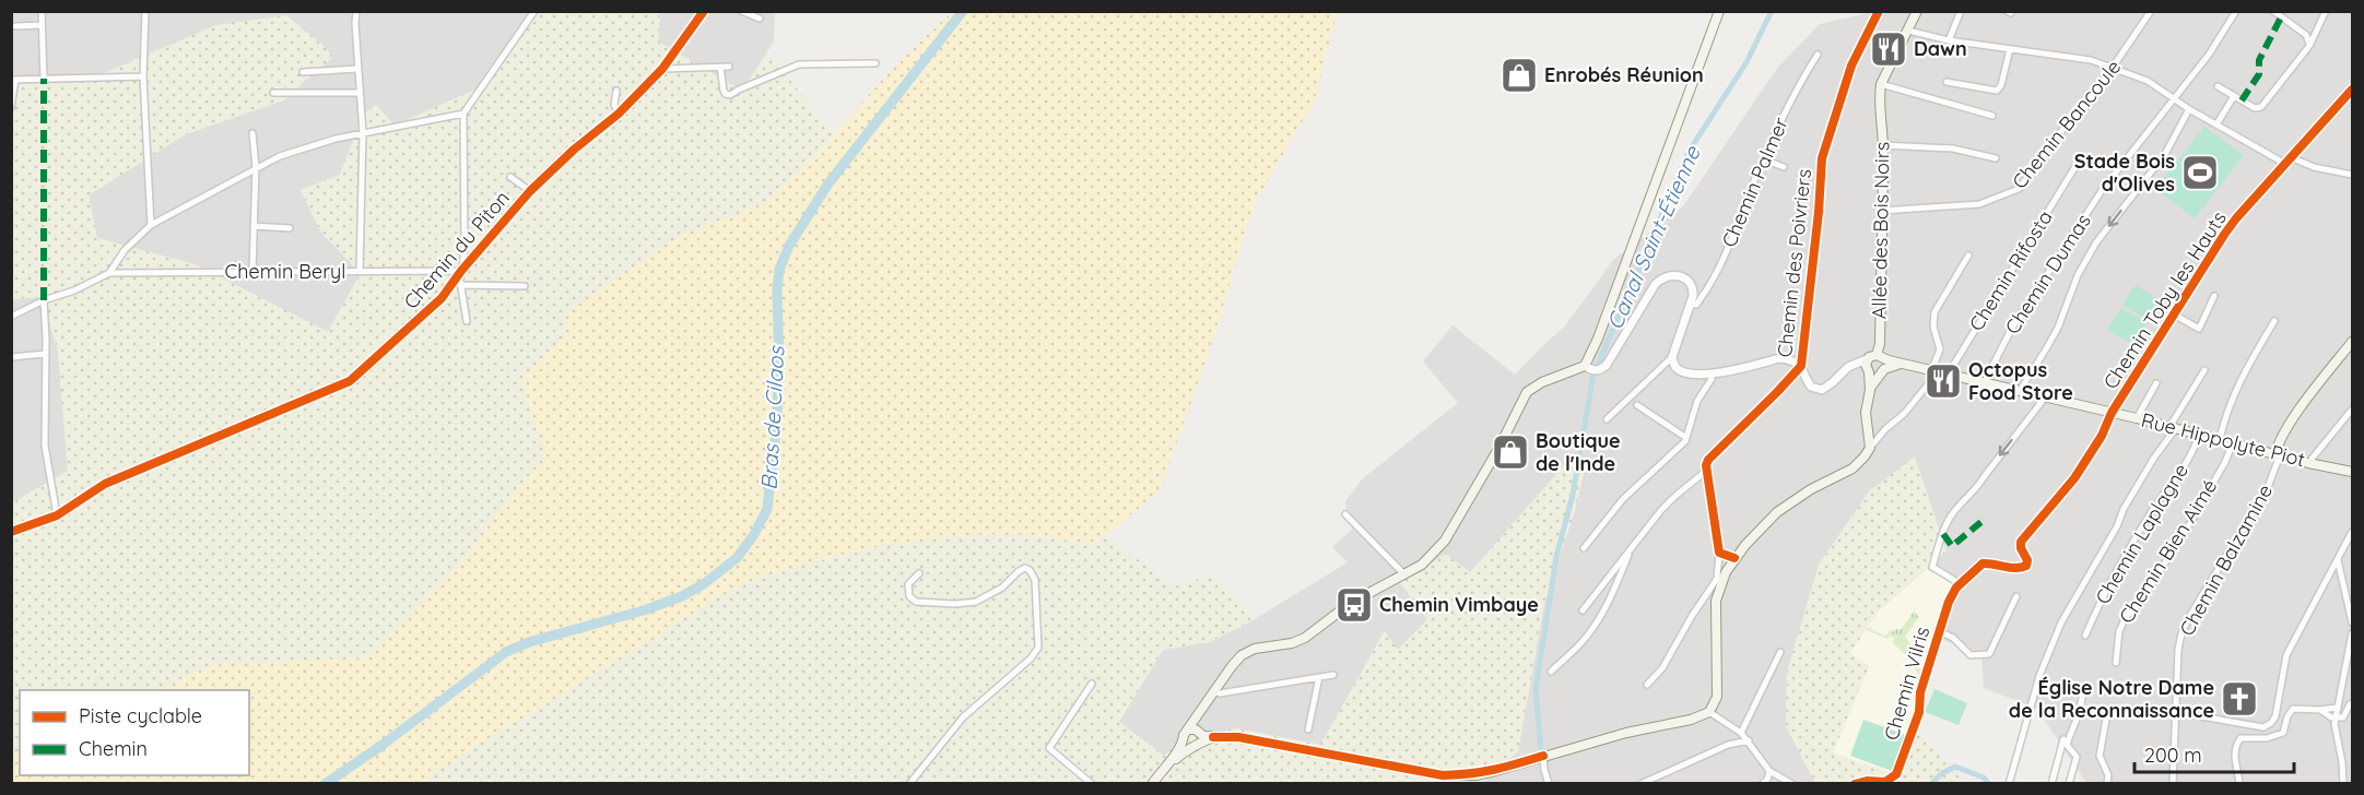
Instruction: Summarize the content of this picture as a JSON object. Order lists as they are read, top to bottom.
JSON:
{
  "streets": {
    "main road": ["Allée des Bois Noirs", "Rue Hippolyte Piot"],
    "street": [
      "Chemin Bancoule",
      "Chemin Palmer",
      "Chemin du Piton",
      "Chemin des Poivriers",
      "Chemin Rifosta",
      "Chemin Beryl",
      "Chemin Dumas",
      "Chemin Toby les Hauts",
      "Chemin Laplagne",
      "Chemin Bien Aimé",
      "Chemin Balzamine",
      "Chemin Vilris"
    ]
  },
  "crossings": [
    ["Chemin Bancoule", "Allée des Bois Noirs"],
    ["Allée des Bois Noirs", "Rue Hippolyte Piot"],
    ["Chemin du Piton", "Chemin Beryl"],
    ["Chemin Rifosta", "Rue Hippolyte Piot"],
    ["Chemin Dumas", "Rue Hippolyte Piot"],
    ["Chemin Toby les Hauts", "Rue Hippolyte Piot"],
    ["Chemin Toby les Hauts", "Chemin Vilris"],
    ["Rue Hippolyte Piot", "Chemin Laplagne"],
    ["Rue Hippolyte Piot", "Chemin Bien Aimé"],
    ["Rue Hippolyte Piot", "Chemin Balzamine"],
    ["Rue Hippolyte Piot", "Chemin Vilris"]
  ],
  "water": ["Canal Saint-Étienne", "Bras de Cilaos"],
  "places": {
    "restaurant": ["Dawn", "Octopus Food Store"],
    "shop": ["Enrobés Réunion", "Boutique de l'Inde"],
    "sports": ["Stade Bois d'Olives"],
    "bus stop": ["Chemin Vimbaye"],
    "church": ["Église Notre Dame de la Reconnaissance"]
  },
  "legend": ["Piste cyclable", "Chemin"],
  "scale_bar": "200 m"
}
